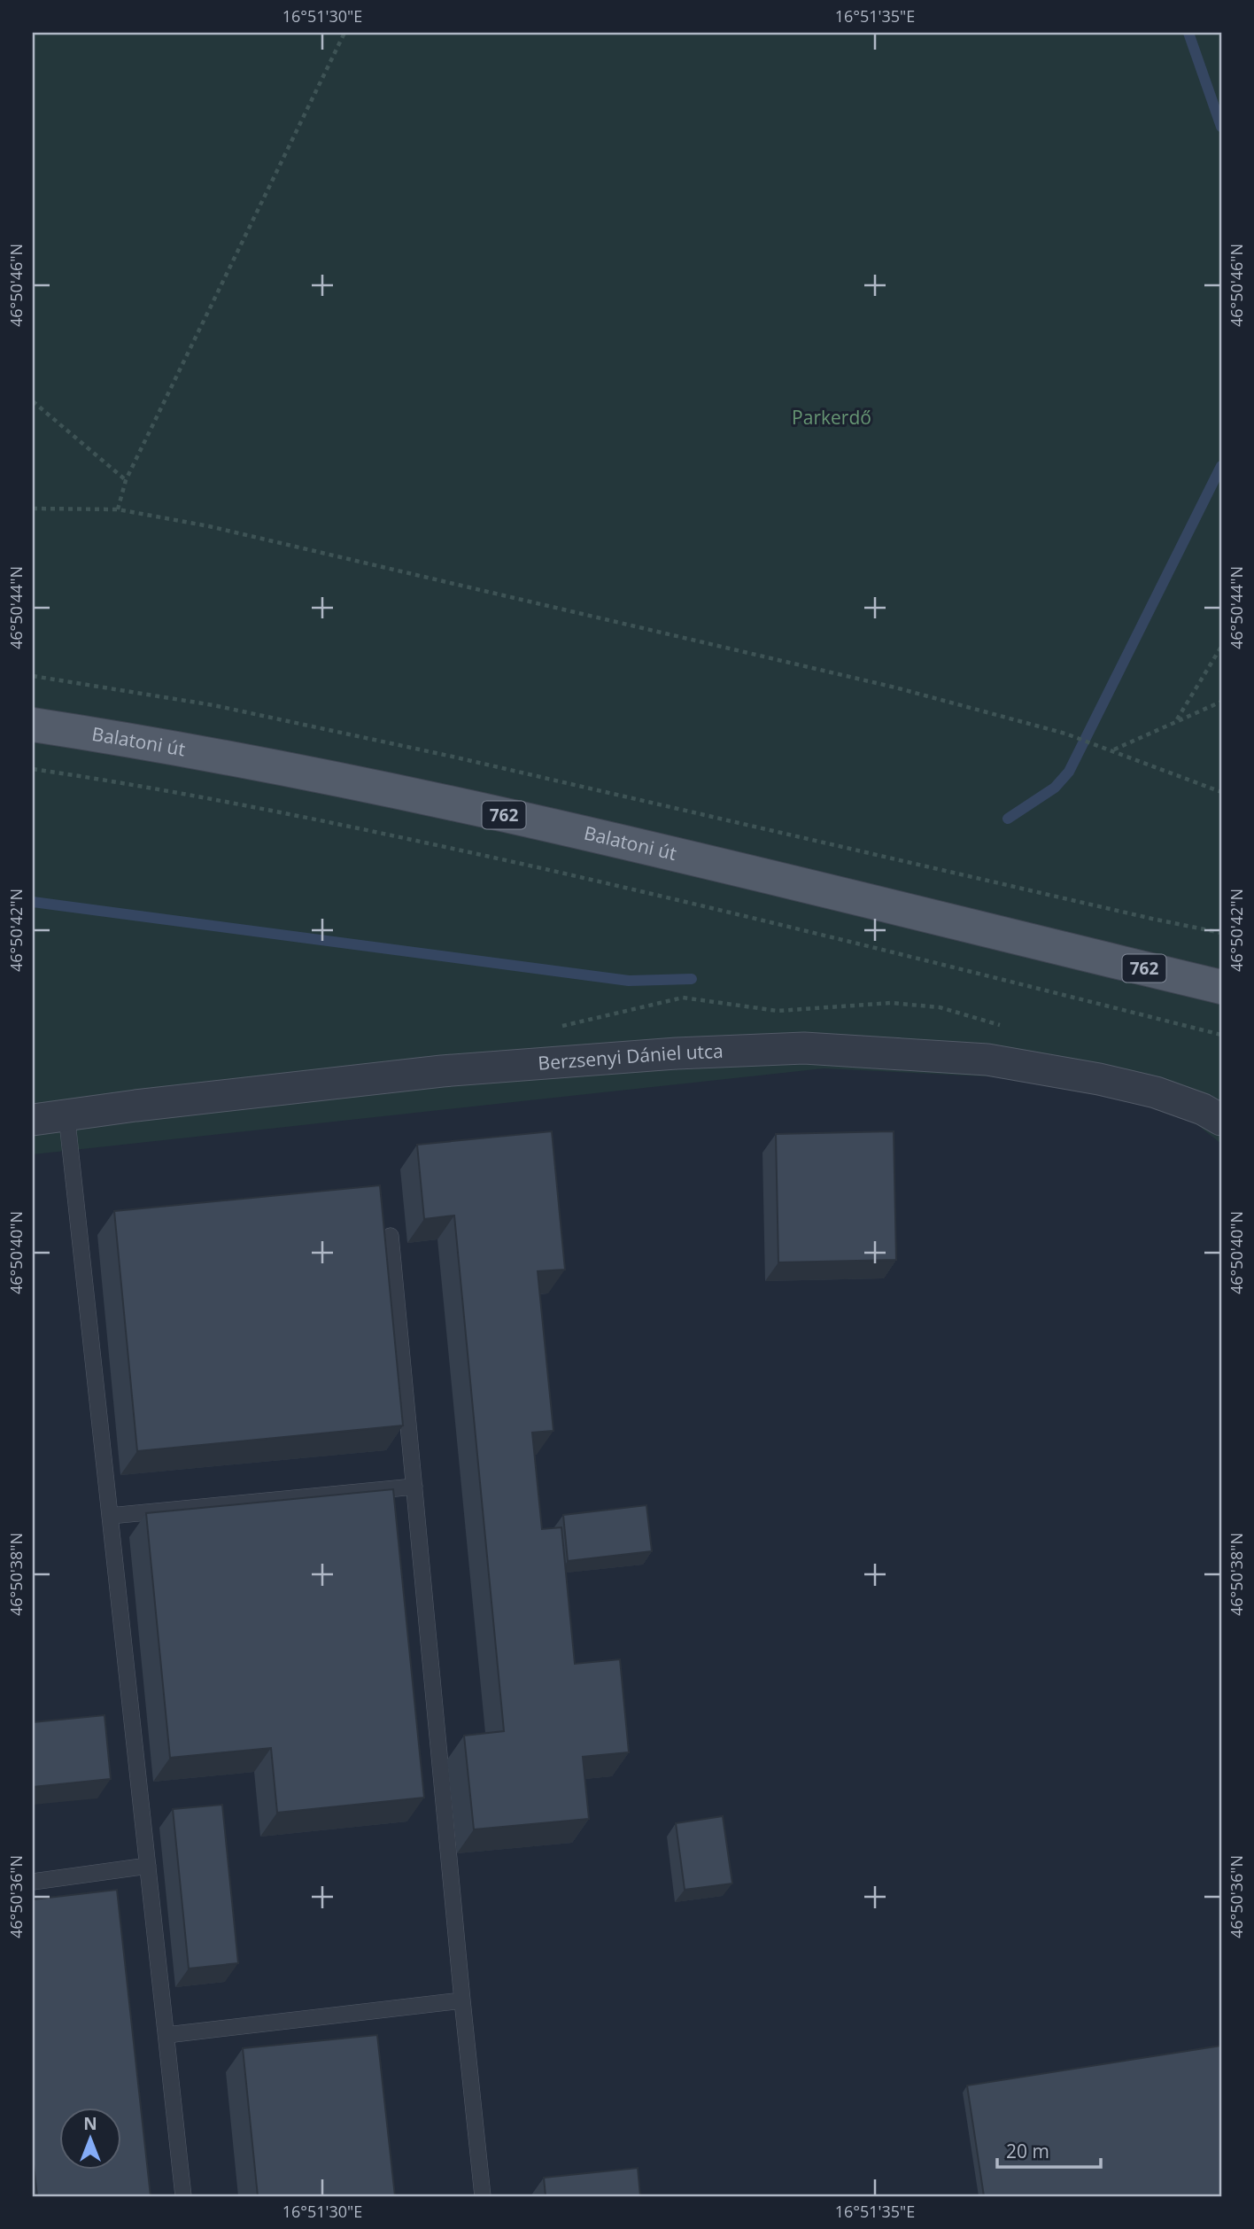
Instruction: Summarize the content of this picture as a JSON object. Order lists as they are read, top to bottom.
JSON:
{
  "streets": {
    "main road": ["Balatoni út", "762"],
    "street": ["Berzsenyi Dániel utca"]
  },
  "parks": ["Parkerdő"],
  "scale_bar": "20 m",
  "north": "top",
  "coordinates": [
    "16°51'30\"E",
    "16°51'35\"E",
    "46°50'46\"N",
    "46°50'44\"N",
    "46°50'42\"N",
    "46°50'40\"N",
    "46°50'38\"N",
    "46°50'36\"N"
  ]
}
